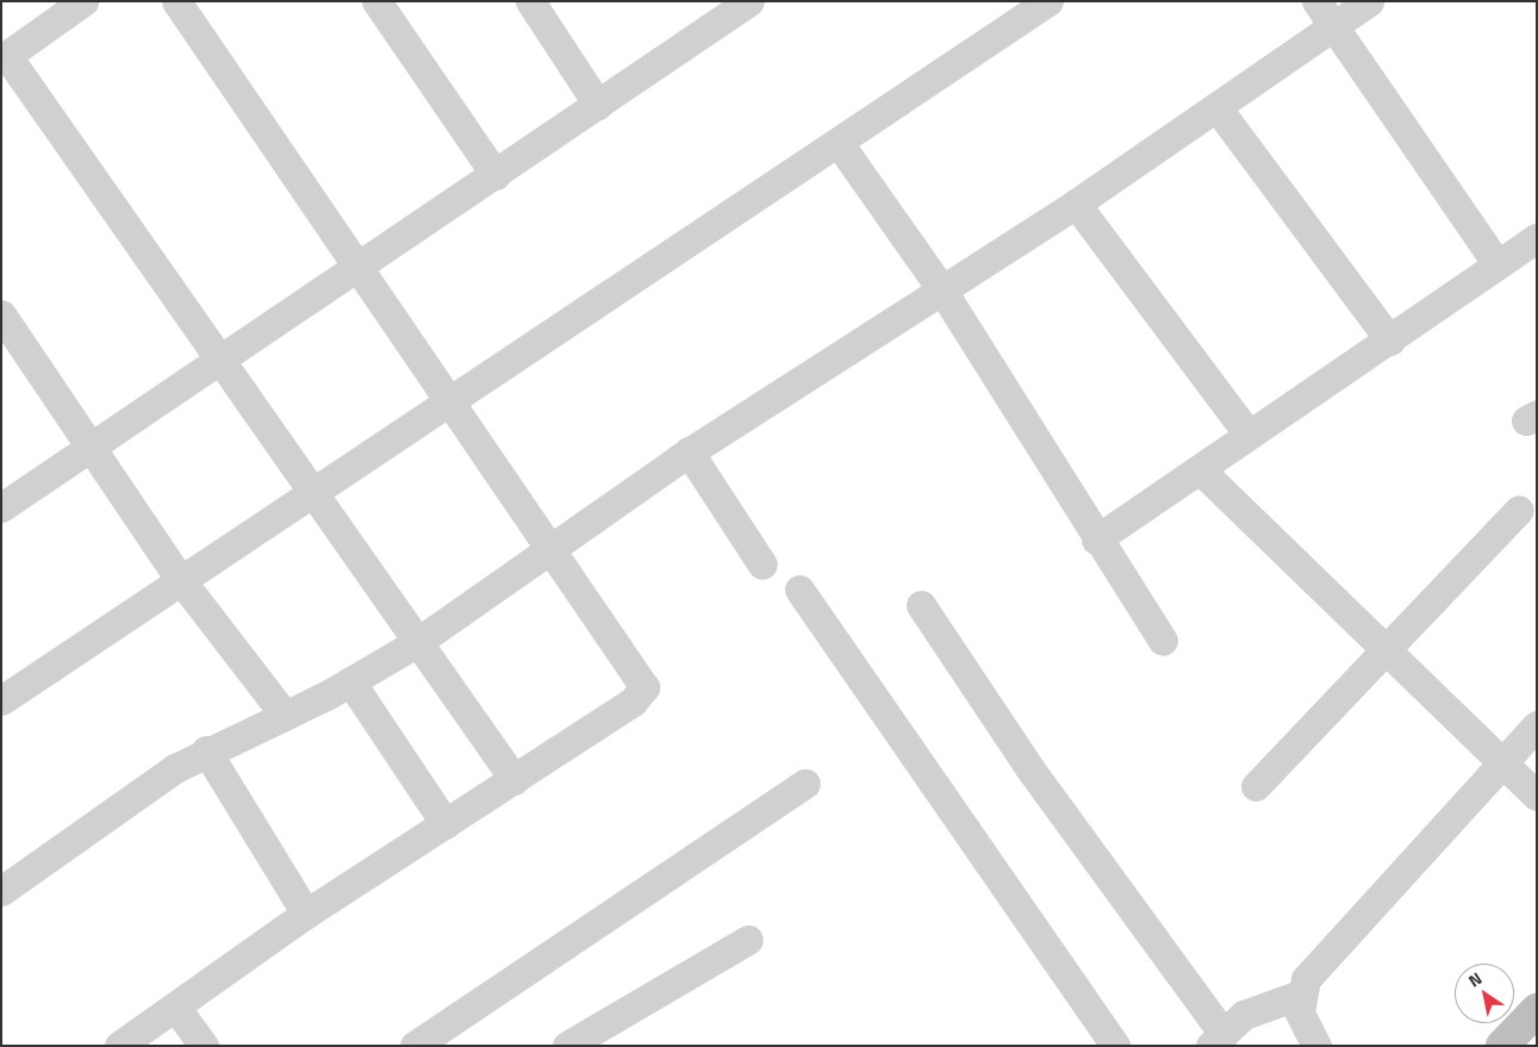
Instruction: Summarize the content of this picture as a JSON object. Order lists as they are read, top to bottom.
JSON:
{
  "north": "top left"
}
